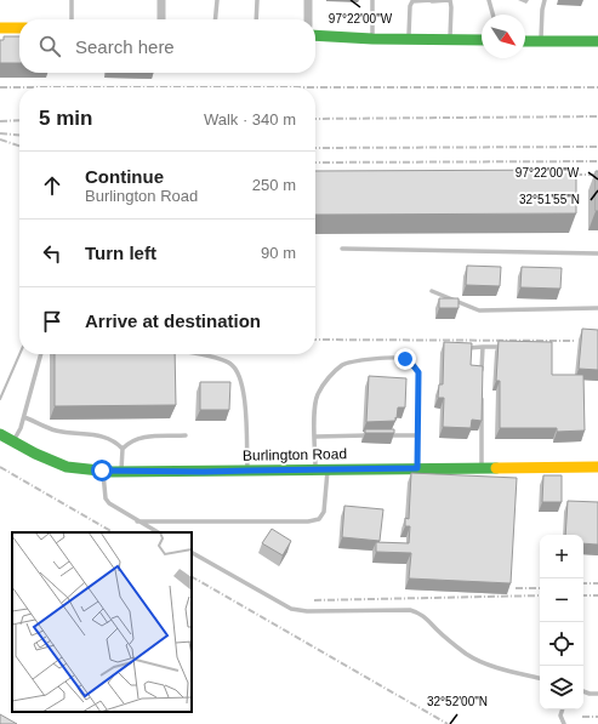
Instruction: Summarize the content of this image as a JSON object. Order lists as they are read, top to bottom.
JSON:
{
  "streets": {
    "street": ["Burlington Road"]
  },
  "north": "bottom right",
  "page": {
    "search": "Search here",
    "heading": ["5 min", "Walk · 340 m"],
    "list": [
      ["Continue", "Burlington Road", "250 m"],
      ["Turn left", "90 m"],
      "Arrive at destination"
    ],
    "map_buttons": ["+", "−"]
  },
  "coordinates": ["97°22'00\"W", "32°51'55\"N", "32°52'00\"N"]
}
